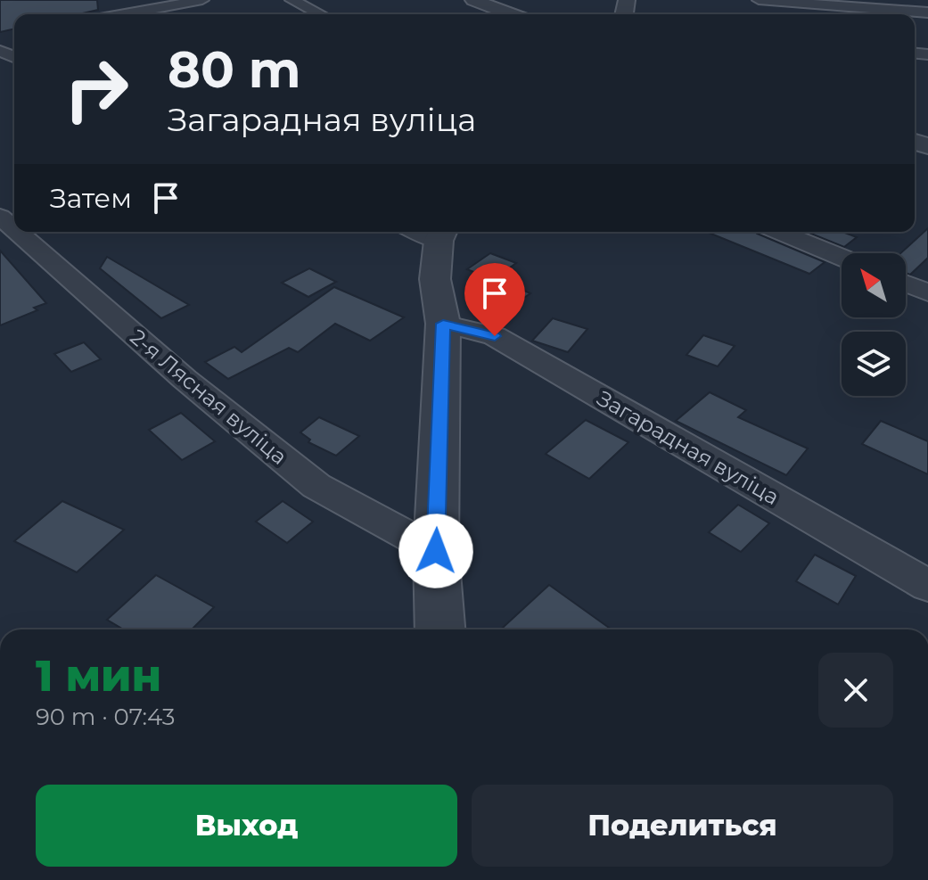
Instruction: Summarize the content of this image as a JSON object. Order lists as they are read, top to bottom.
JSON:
{
  "streets": {
    "street": ["2-я Лясная вуліца", "Загарадная вуліца"]
  },
  "north": "top left",
  "page": {
    "turn": ["80 m", "Загарадная вуліца"],
    "then": "Затем",
    "heading": ["1 мин", "90 m · 07:43"],
    "buttons": ["Выход", "Поделиться"]
  }
}
